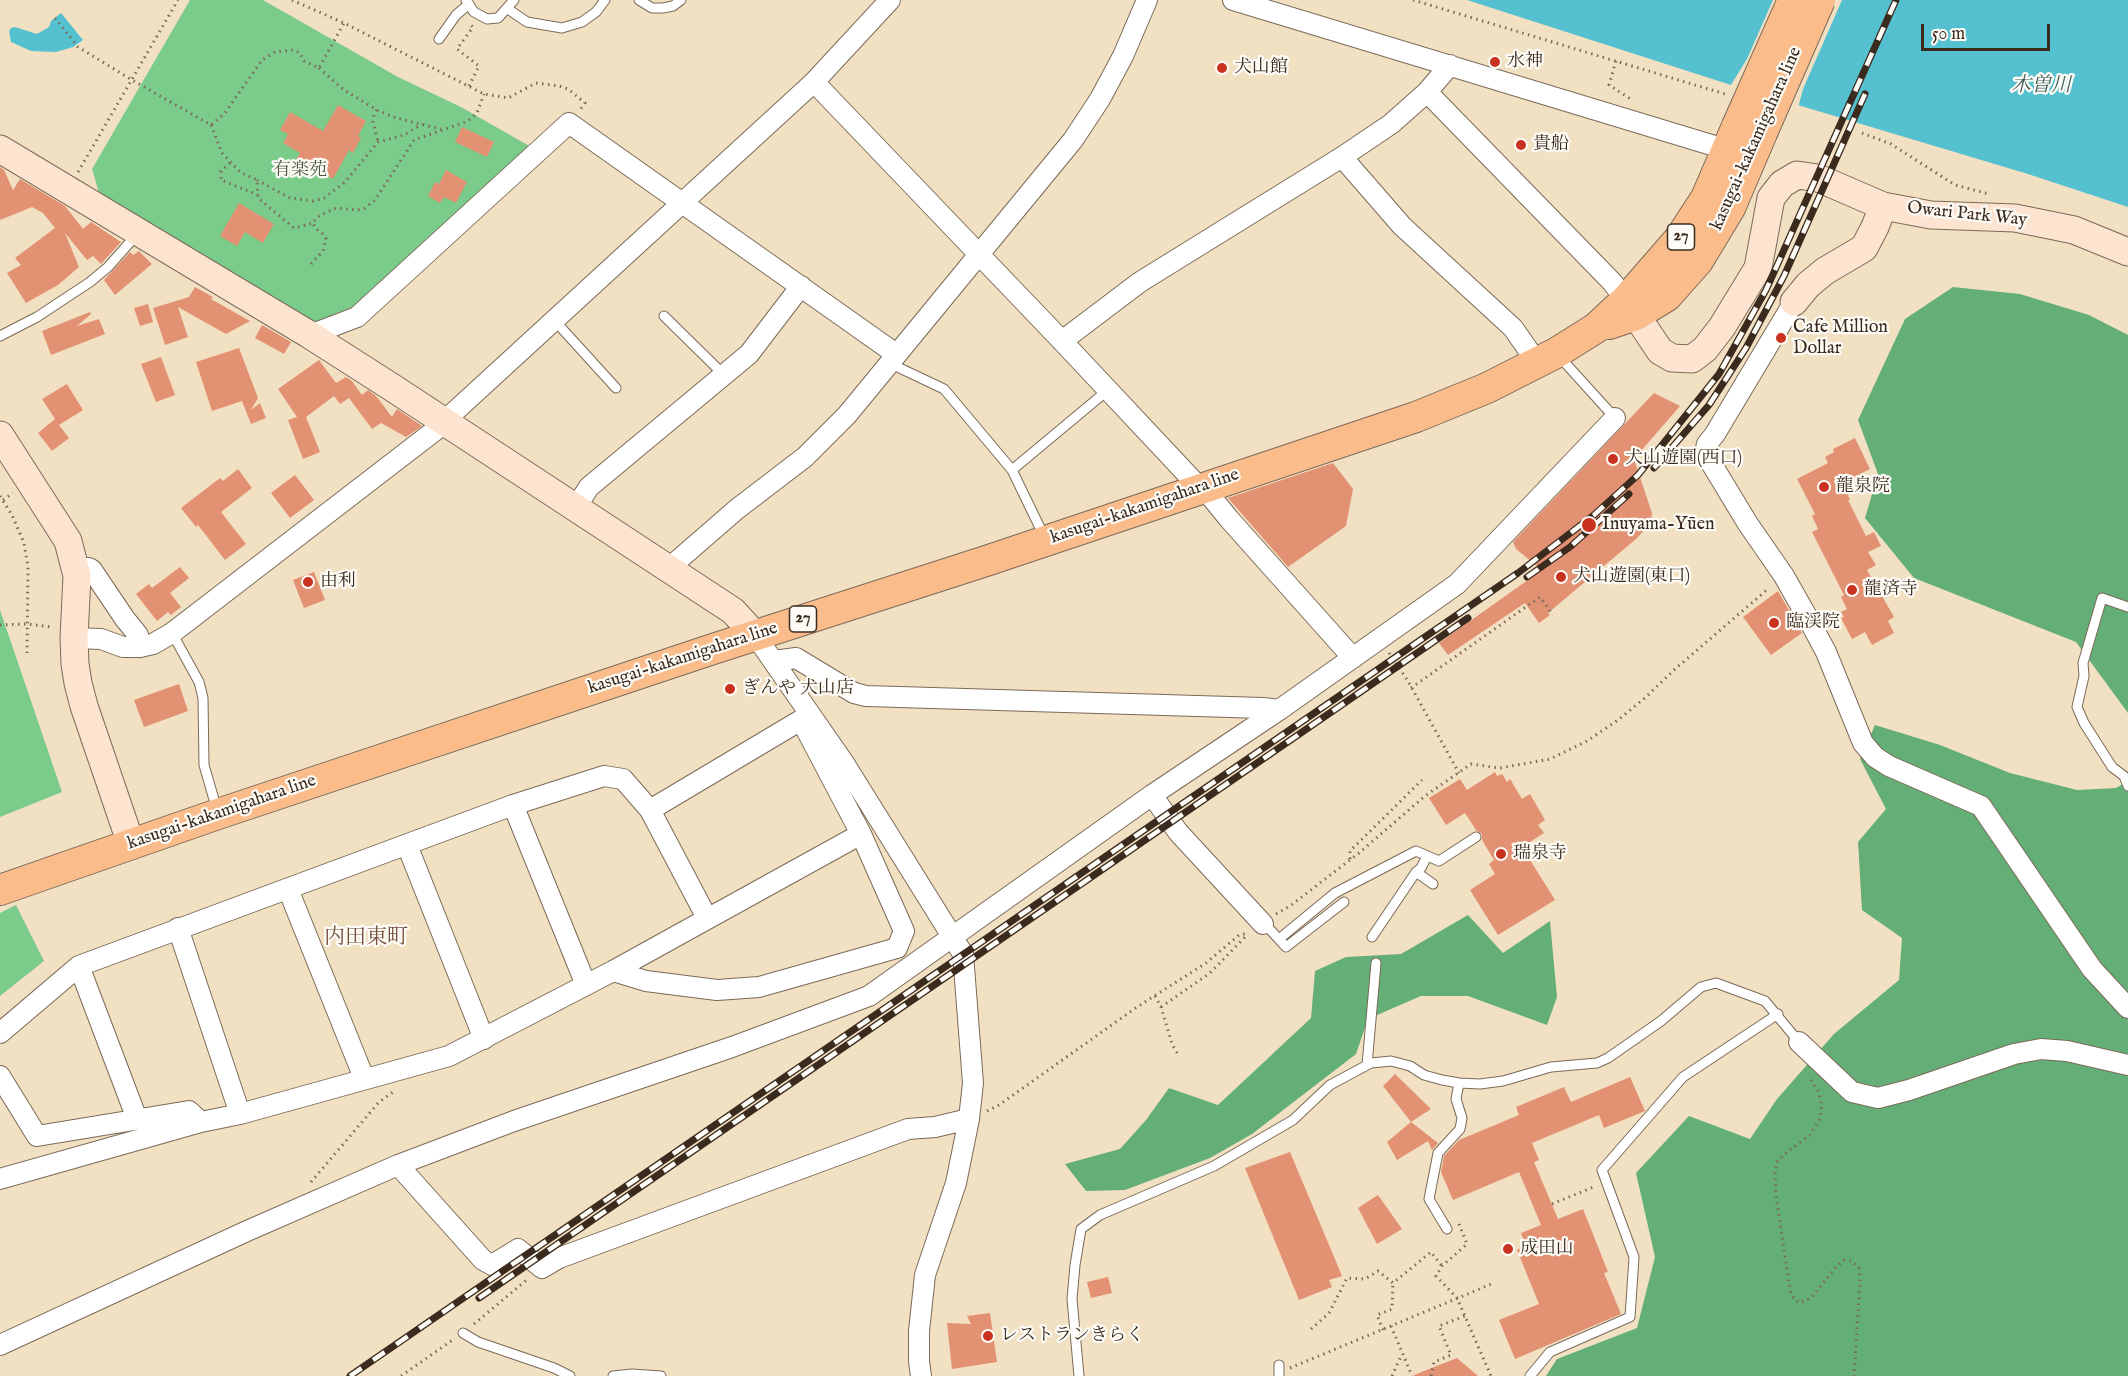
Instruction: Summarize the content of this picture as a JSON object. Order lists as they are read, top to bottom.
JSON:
{
  "streets": {
    "main road": ["kasugai-kakamigahara line", "27"],
    "street": ["Owari Park Way"]
  },
  "crossings": [
    ["kasugai-kakamigahara line", "Owari Park Way"]
  ],
  "districts": ["内田東町"],
  "water": ["木曽川"],
  "parks": ["有楽苑"],
  "places": [
    "水神",
    "犬山館",
    "貴船",
    "Cafe Million Dollar",
    "犬山遊園(西口)",
    "龍泉院",
    "Inuyama-Yūen",
    "犬山遊園(東口)",
    "由利",
    "龍済寺",
    "臨渓院",
    "ぎんや 犬山店",
    "瑞泉寺",
    "成田山",
    "レストランきらく"
  ],
  "scale_bar": "50 m"
}
